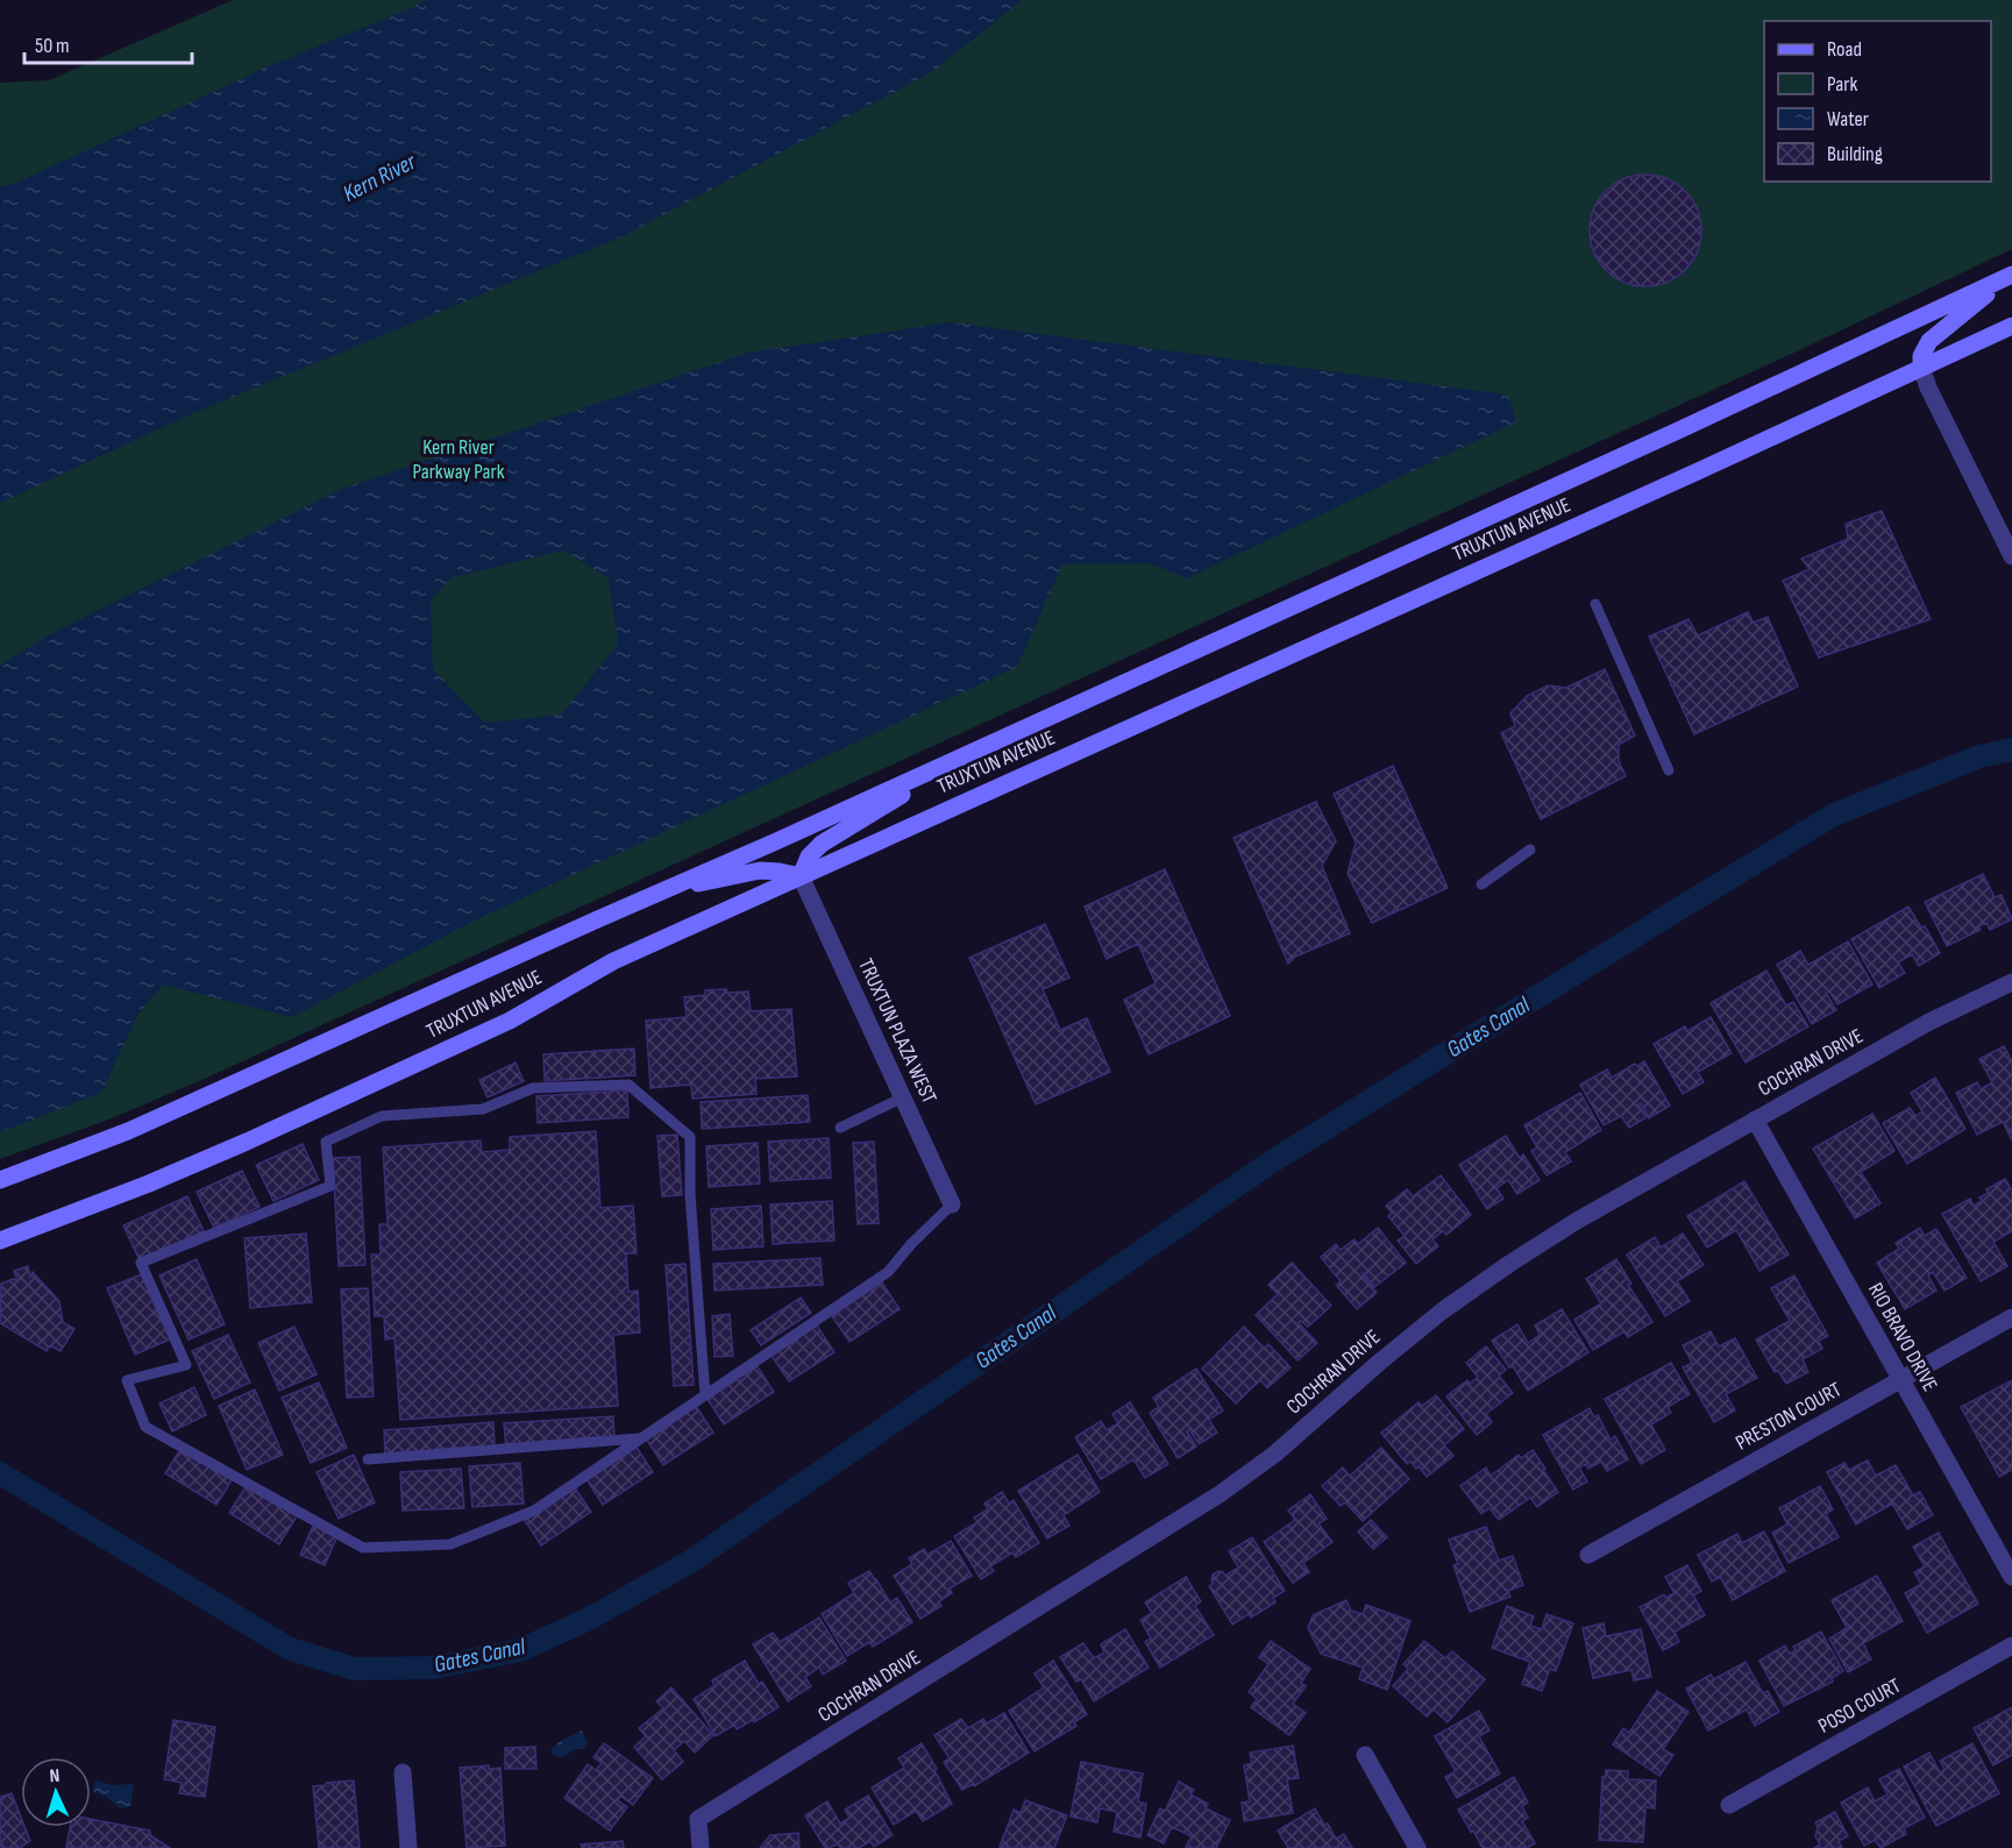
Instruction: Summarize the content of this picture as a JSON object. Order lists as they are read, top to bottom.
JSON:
{
  "streets": {
    "main road": ["TRUXTUN AVENUE"],
    "street": [
      "TRUXTUN PLAZA WEST",
      "COCHRAN DRIVE",
      "RIO BRAVO DRIVE",
      "PRESTON COURT",
      "POSO COURT"
    ]
  },
  "crossings": [
    ["TRUXTUN AVENUE", "TRUXTUN PLAZA WEST"],
    ["COCHRAN DRIVE", "RIO BRAVO DRIVE"],
    ["RIO BRAVO DRIVE", "PRESTON COURT"]
  ],
  "water": ["Kern River", "Gates Canal"],
  "parks": ["Kern River Parkway Park"],
  "legend": [
    "Road",
    "Park",
    "Water",
    "Building"
  ],
  "scale_bar": "50 m",
  "north": "top"
}
